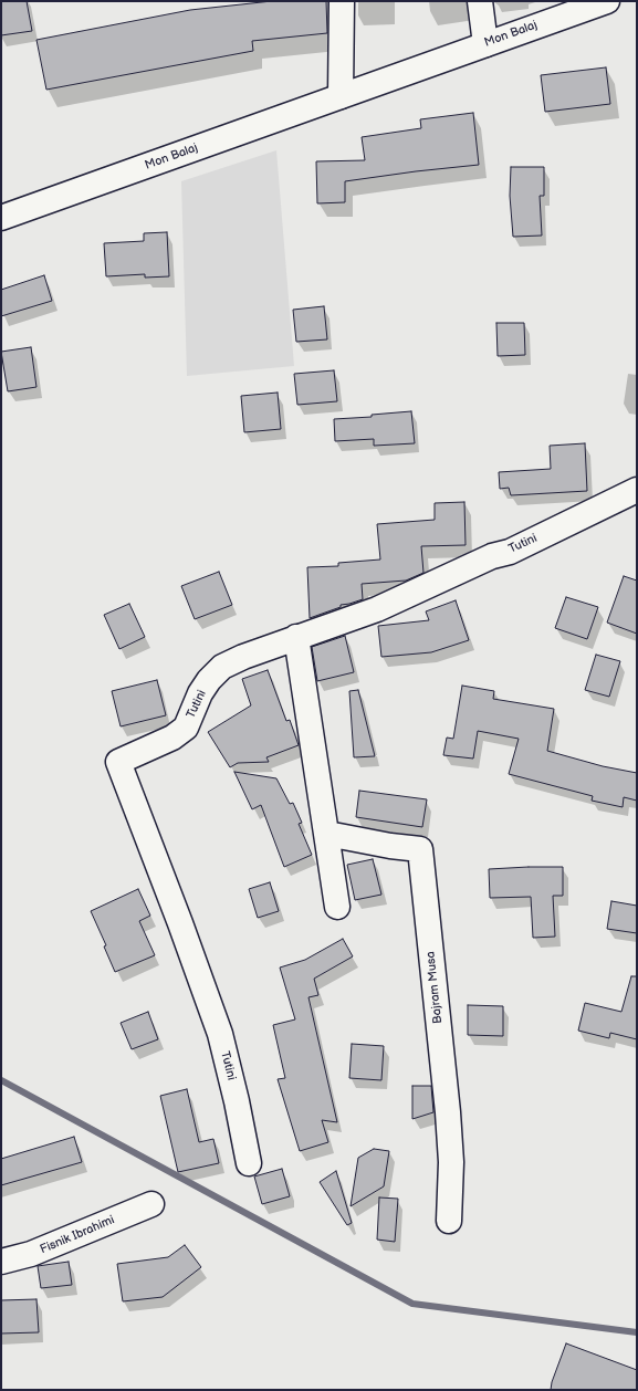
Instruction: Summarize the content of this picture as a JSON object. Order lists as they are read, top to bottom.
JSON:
{
  "streets": {
    "street": [
      "Mon Balaj",
      "Tutini",
      "Bajram Musa",
      "Fisnik Ibrahimi"
    ]
  }
}
